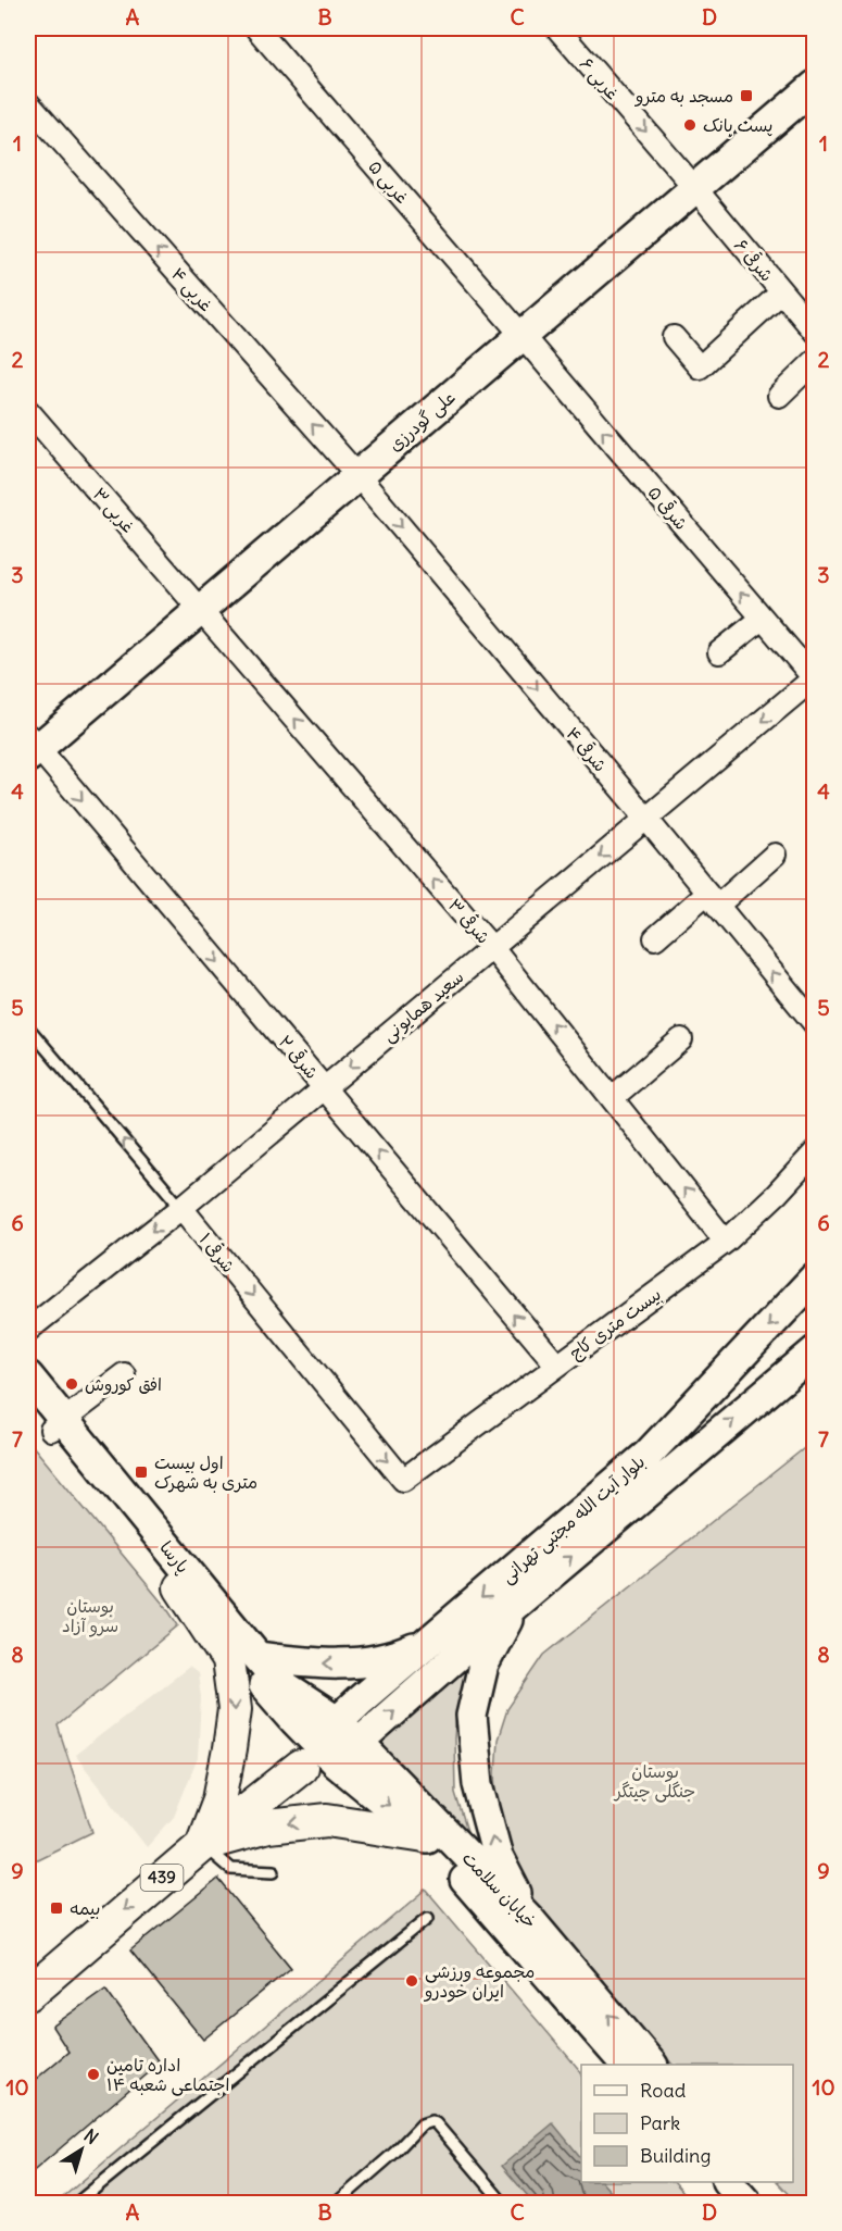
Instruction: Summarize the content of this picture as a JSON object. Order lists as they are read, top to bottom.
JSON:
{
  "streets": {
    "main road": [
      "علی گودرزی",
      "بلوار آیت الله مجتبی تهرانی",
      "پارسا",
      "439",
      "خیابان سلامت"
    ],
    "street": [
      "۶ غربی",
      "۵ غربی",
      "۶ شرقی",
      "۴ غربی",
      "۵ شرقی",
      "۳ غربی",
      "۴ شرقی",
      "۳ شرقی",
      "سعید همایونی",
      "۲ شرقی",
      "۱ شرقی",
      "بیست متری کاج"
    ]
  },
  "crossings": [
    ["۶ غربی", "۶ شرقی"],
    ["۶ غربی", "علی گودرزی"],
    ["۵ غربی", "علی گودرزی"],
    ["۵ غربی", "۵ شرقی"],
    ["۶ شرقی", "علی گودرزی"],
    ["۴ غربی", "علی گودرزی"],
    ["۴ غربی", "۴ شرقی"],
    ["علی گودرزی", "۵ شرقی"],
    ["علی گودرزی", "۳ غربی"],
    ["علی گودرزی", "۴ شرقی"],
    ["علی گودرزی", "۳ شرقی"],
    ["علی گودرزی", "۲ شرقی"],
    ["۵ شرقی", "سعید همایونی"],
    ["۳ غربی", "۳ شرقی"],
    ["۴ شرقی", "سعید همایونی"],
    ["۳ شرقی", "سعید همایونی"],
    ["۳ شرقی", "بیست متری کاج"],
    ["سعید همایونی", "۲ شرقی"],
    ["سعید همایونی", "۱ شرقی"],
    ["۲ شرقی", "بیست متری کاج"],
    ["۱ شرقی", "بیست متری کاج"],
    ["بلوار آیت الله مجتبی تهرانی", "پارسا"],
    ["بلوار آیت الله مجتبی تهرانی", "439"],
    ["بلوار آیت الله مجتبی تهرانی", "خیابان سلامت"],
    ["پارسا", "439"],
    ["پارسا", "خیابان سلامت"],
    ["439", "خیابان سلامت"]
  ],
  "one_way": [
    "۶ غربی",
    "۴ غربی",
    "۵ شرقی",
    "۳ شرقی",
    "سعید همایونی"
  ],
  "parks": ["بوستان سرو آزاد", "بوستان جنگلی چیتگر"],
  "places": {
    "transit": ["مسجد به مترو", "اول بیست متری به شهرک", "بیمه"],
    "other": [
      "پست بانک",
      "افق کوروش",
      "مجموعه ورزشی ایران خودرو",
      "اداره تامین اجتماعی شعبه ۱۴"
    ]
  },
  "legend": ["Road", "Park", "Building"],
  "north": "top right",
  "grid": {
    "columns": [
      "A",
      "B",
      "C",
      "D"
    ],
    "rows": [
      "1",
      "2",
      "3",
      "4",
      "5",
      "6",
      "7",
      "8",
      "9",
      "10"
    ]
  }
}
